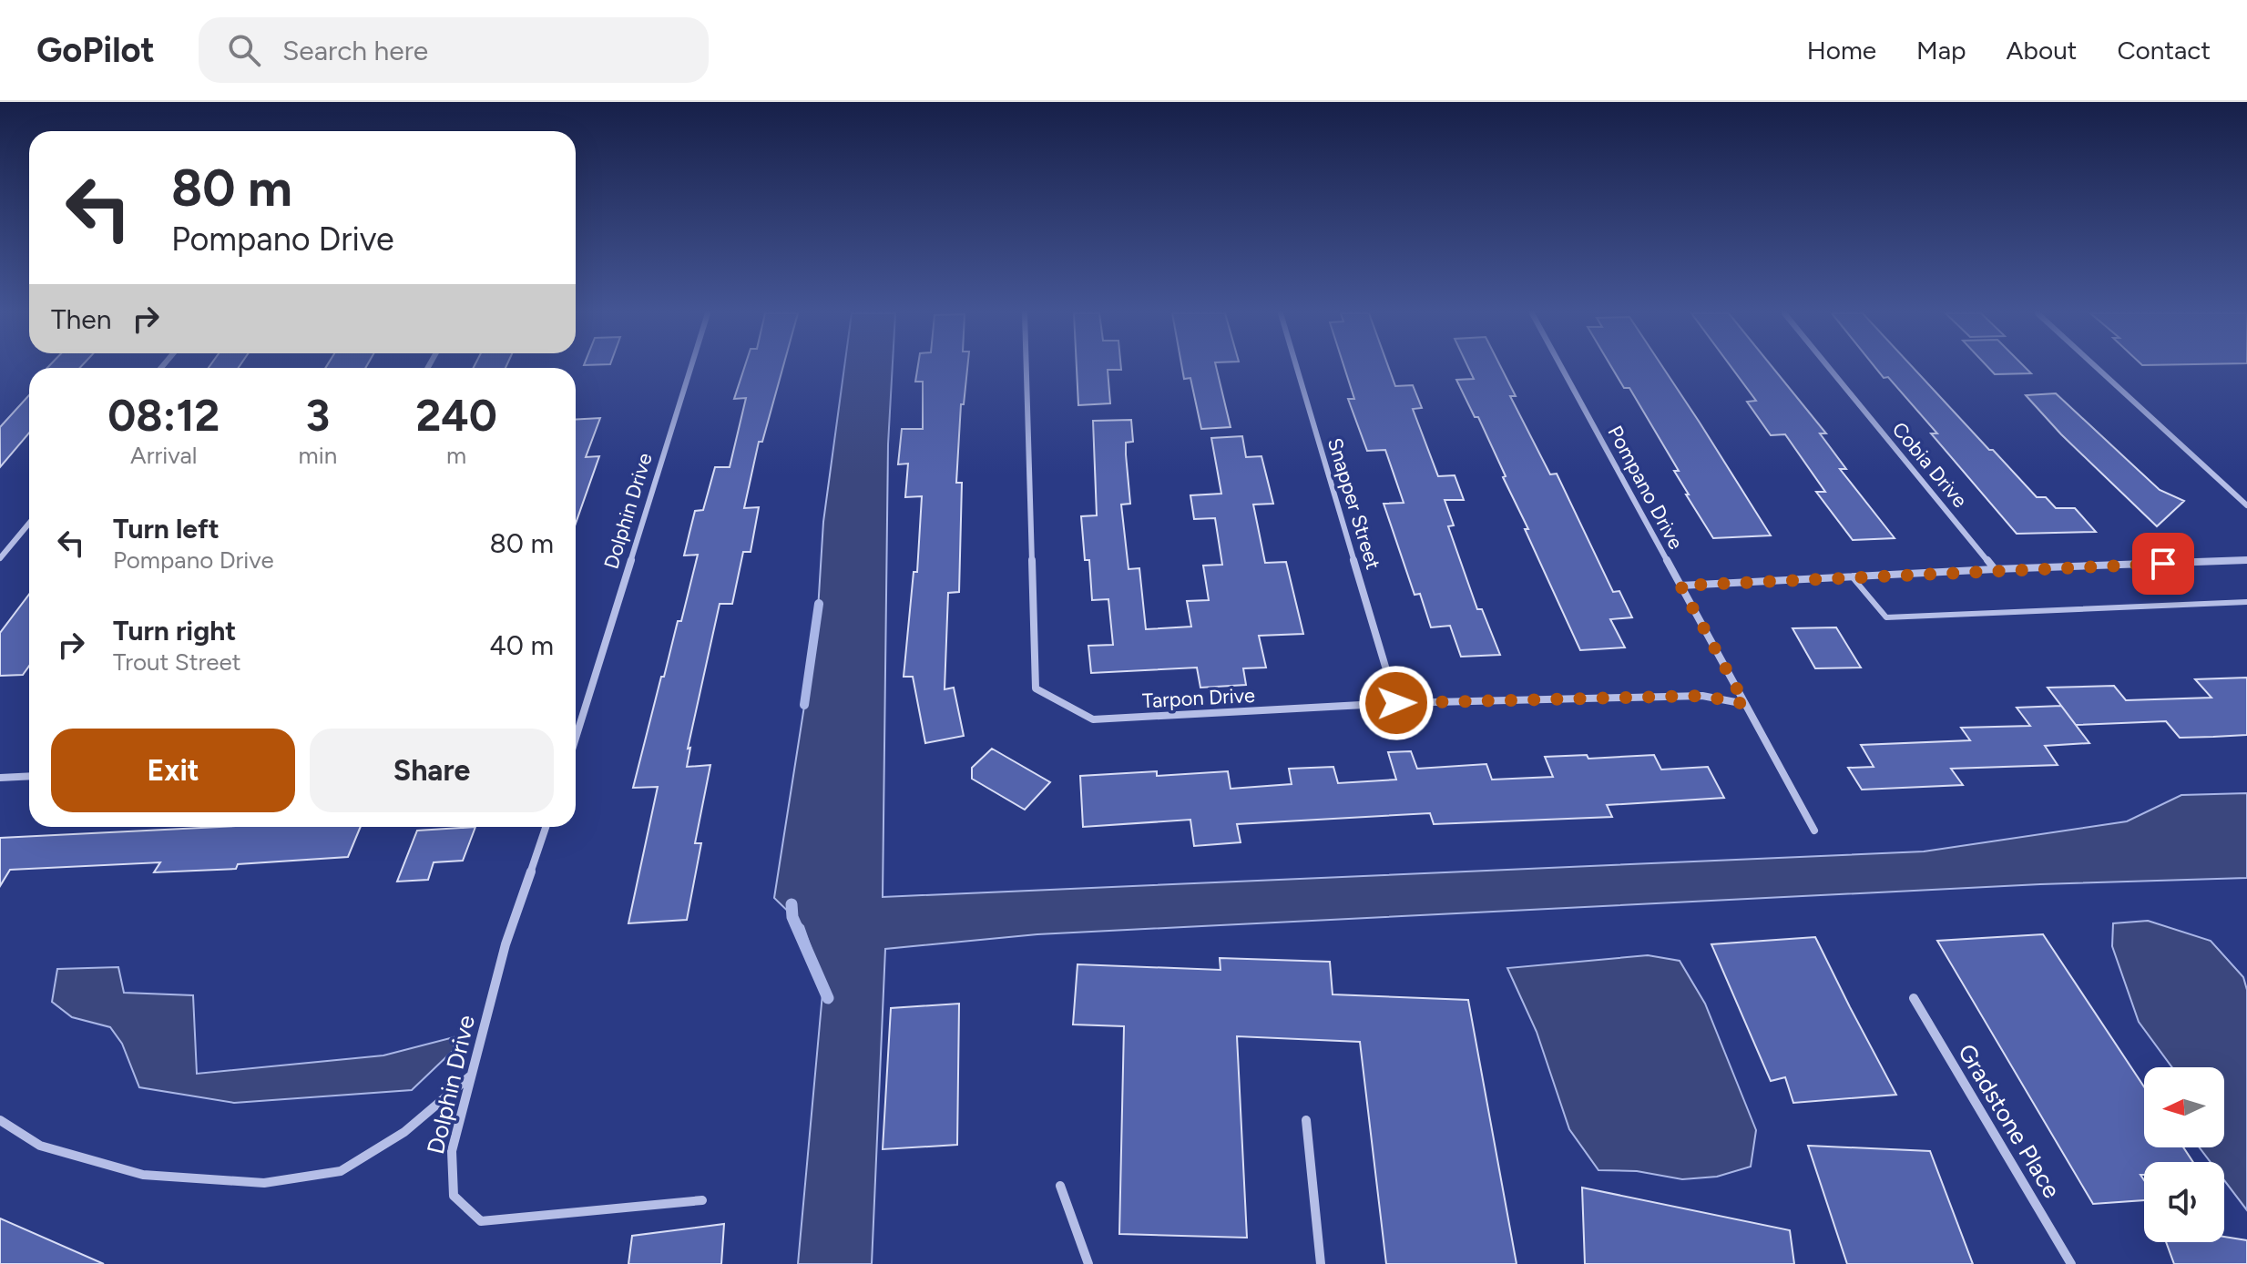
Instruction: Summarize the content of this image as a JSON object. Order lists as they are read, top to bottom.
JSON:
{
  "streets": {
    "street": [
      "Cobia Drive",
      "Pompano Drive",
      "Snapper Street",
      "Dolphin Drive",
      "Tarpon Drive",
      "Gradstone Place"
    ]
  },
  "crossings": [
    ["Pompano Drive", "Tarpon Drive"],
    ["Snapper Street", "Tarpon Drive"]
  ],
  "north": "left",
  "page": {
    "header": "GoPilot",
    "search": "Search here",
    "nav": [
      "Home",
      "Map",
      "About",
      "Contact"
    ],
    "turn": ["80 m", "Pompano Drive"],
    "then": "Then",
    "eta": [
      "08:12",
      "Arrival",
      "3",
      "min",
      "240",
      "m"
    ],
    "list": [
      {
        "name": "Turn left",
        "note": "Pompano Drive",
        "value": "80 m"
      },
      {
        "name": "Turn right",
        "note": "Trout Street",
        "value": "40 m"
      }
    ],
    "buttons": ["Exit", "Share"]
  }
}
